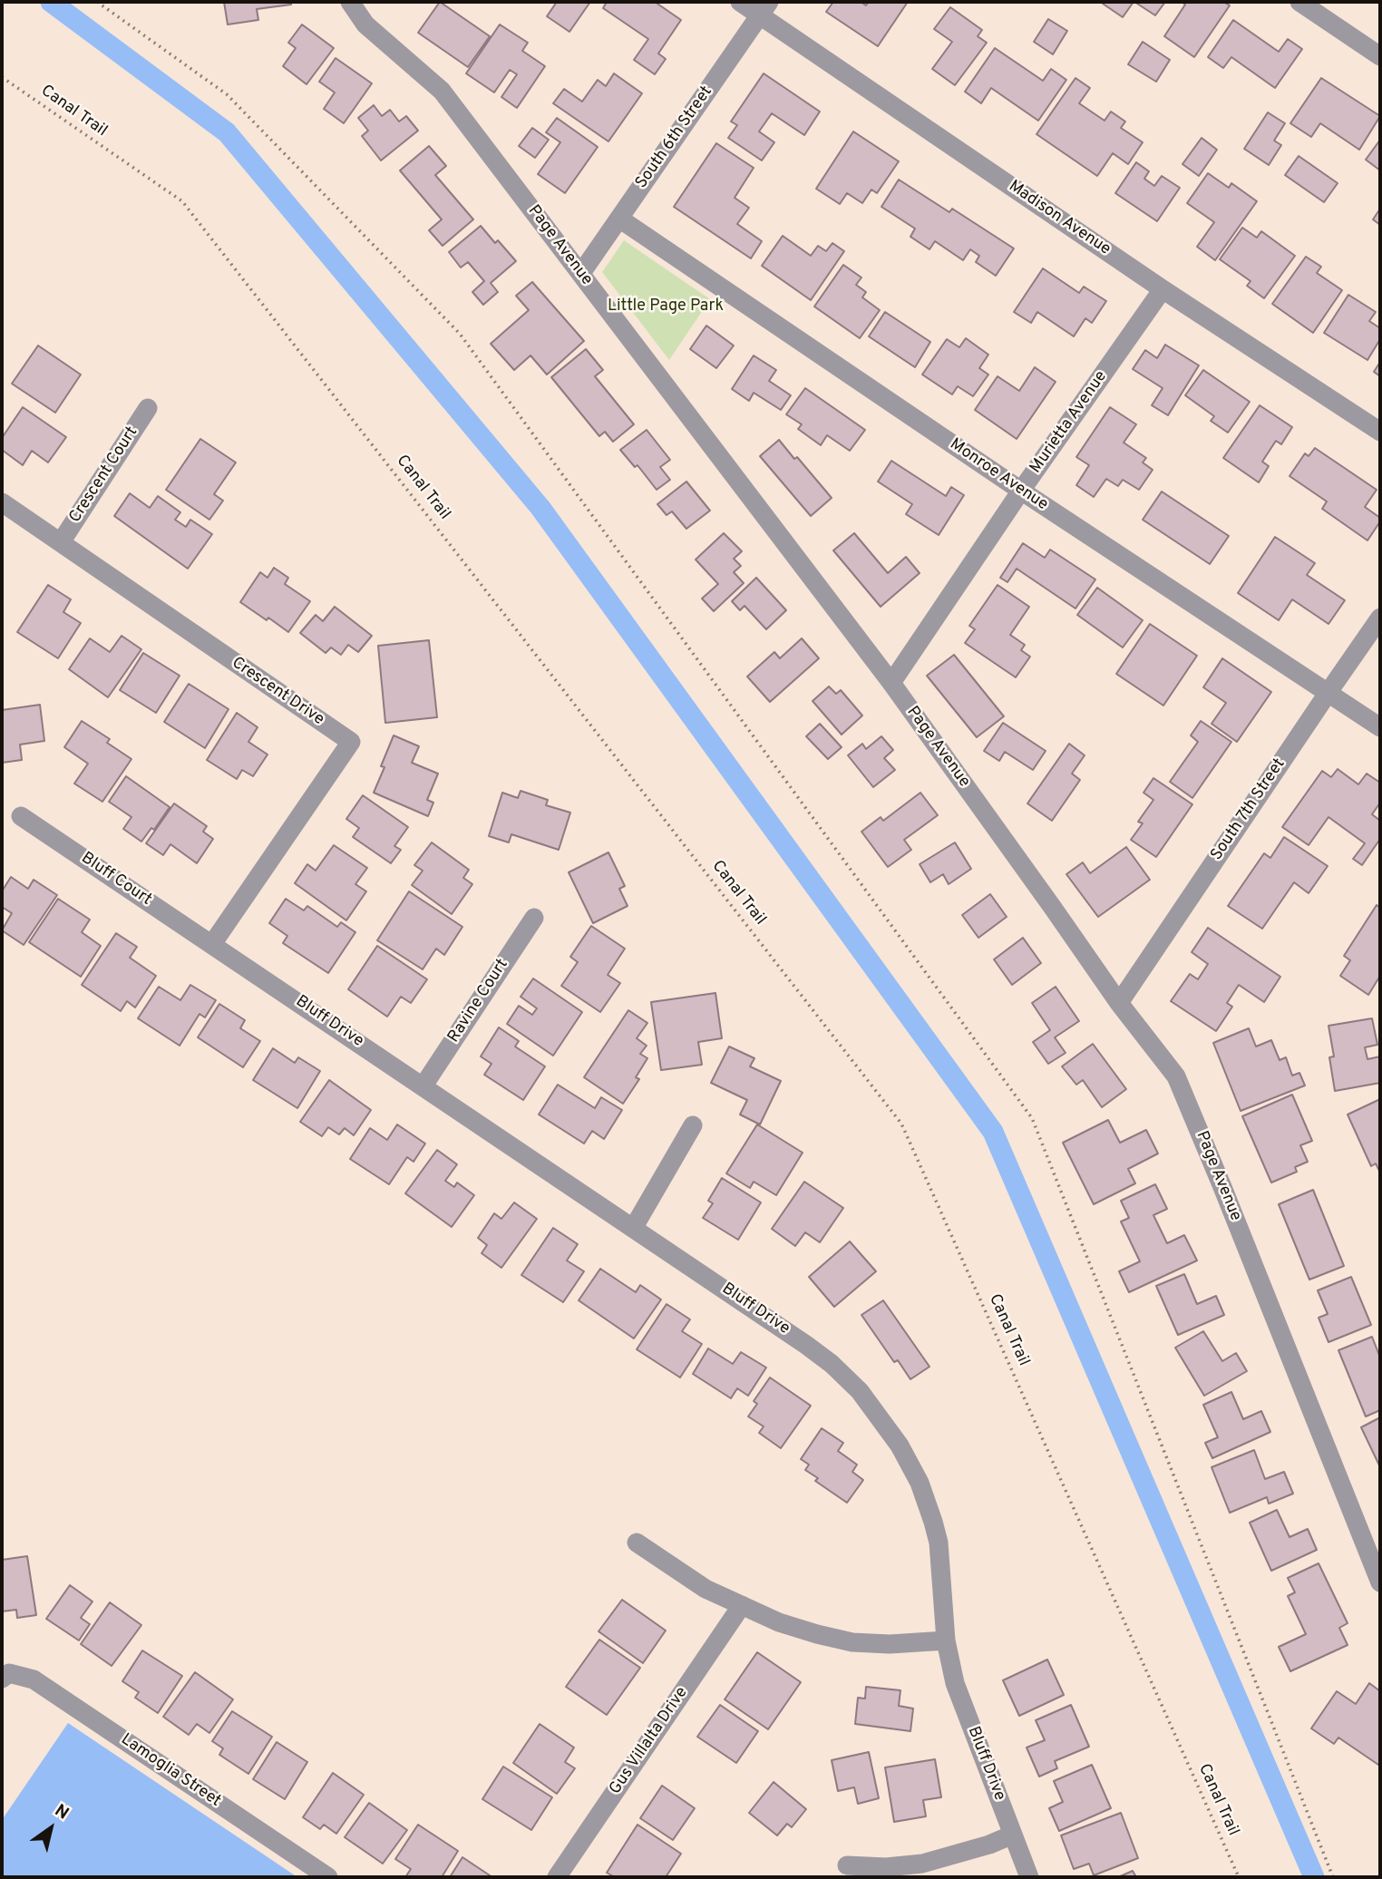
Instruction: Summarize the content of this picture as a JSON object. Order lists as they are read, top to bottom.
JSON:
{
  "streets": {
    "street": [
      "South 6th Street",
      "Madison Avenue",
      "Page Avenue",
      "Murietta Avenue",
      "Crescent Court",
      "Monroe Avenue",
      "Crescent Drive",
      "South 7th Street",
      "Bluff Court",
      "Ravine Court",
      "Bluff Drive",
      "Gus Villalta Drive",
      "Lamoglia Street"
    ],
    "path": ["Canal Trail"]
  },
  "crossings": [
    ["South 6th Street", "Madison Avenue"],
    ["South 6th Street", "Page Avenue"],
    ["South 6th Street", "Monroe Avenue"],
    ["Madison Avenue", "Murietta Avenue"],
    ["Page Avenue", "Murietta Avenue"],
    ["Page Avenue", "South 7th Street"],
    ["Murietta Avenue", "Monroe Avenue"],
    ["Crescent Court", "Crescent Drive"],
    ["Monroe Avenue", "South 7th Street"],
    ["Crescent Drive", "Bluff Court"],
    ["Crescent Drive", "Bluff Drive"],
    ["Bluff Court", "Bluff Drive"],
    ["Ravine Court", "Bluff Drive"]
  ],
  "parks": ["Little Page Park"],
  "north": "top right"
}
